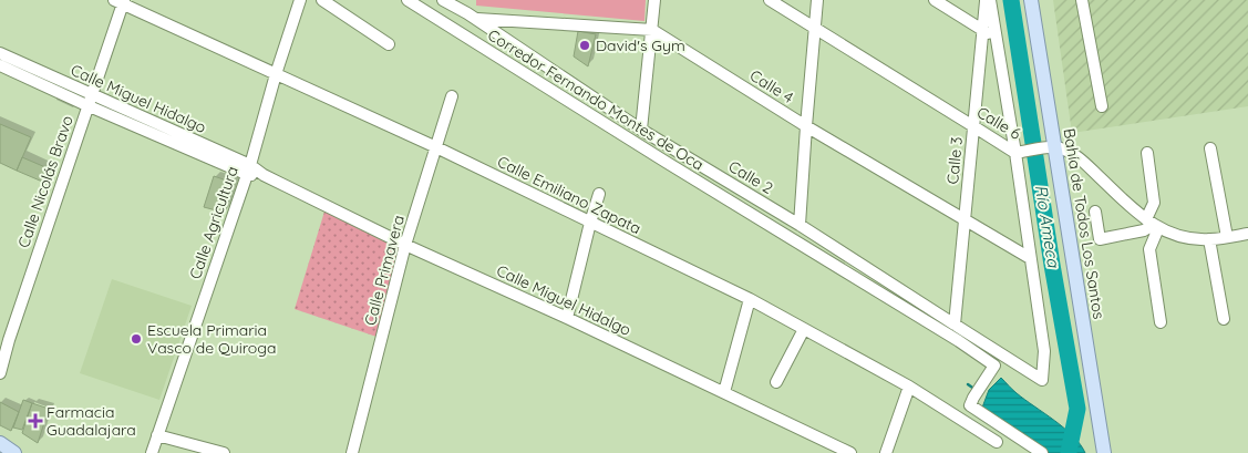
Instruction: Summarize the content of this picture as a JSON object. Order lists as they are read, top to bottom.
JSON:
{
  "streets": {
    "main road": ["Bahía de Todos Los Santos"],
    "street": [
      "Calle 4",
      "Calle Miguel Hidalgo",
      "Corredor Fernando Montes de Oca",
      "Calle 6",
      "Calle 3",
      "Calle 2",
      "Calle Nicolás Bravo",
      "Calle Emiliano Zapata",
      "Calle Agricultura",
      "Calle Primavera"
    ]
  },
  "crossings": [
    ["Calle 4", "Calle 3"],
    ["Calle 4", "Calle 2"],
    ["Calle Miguel Hidalgo", "Calle Nicolás Bravo"],
    ["Calle Miguel Hidalgo", "Calle Agricultura"],
    ["Calle Miguel Hidalgo", "Calle Primavera"],
    ["Calle 6", "Calle 3"],
    ["Calle 6", "Bahía de Todos Los Santos"],
    ["Calle 3", "Calle 2"],
    ["Calle Nicolás Bravo", "Calle Emiliano Zapata"],
    ["Calle Emiliano Zapata", "Calle Agricultura"],
    ["Calle Emiliano Zapata", "Calle Primavera"]
  ],
  "water": ["Río Ameca"],
  "places": {
    "other": ["David's Gym", "Escuela Primaria Vasco de Quiroga"],
    "health": ["Farmacia Guadalajara"]
  }
}
